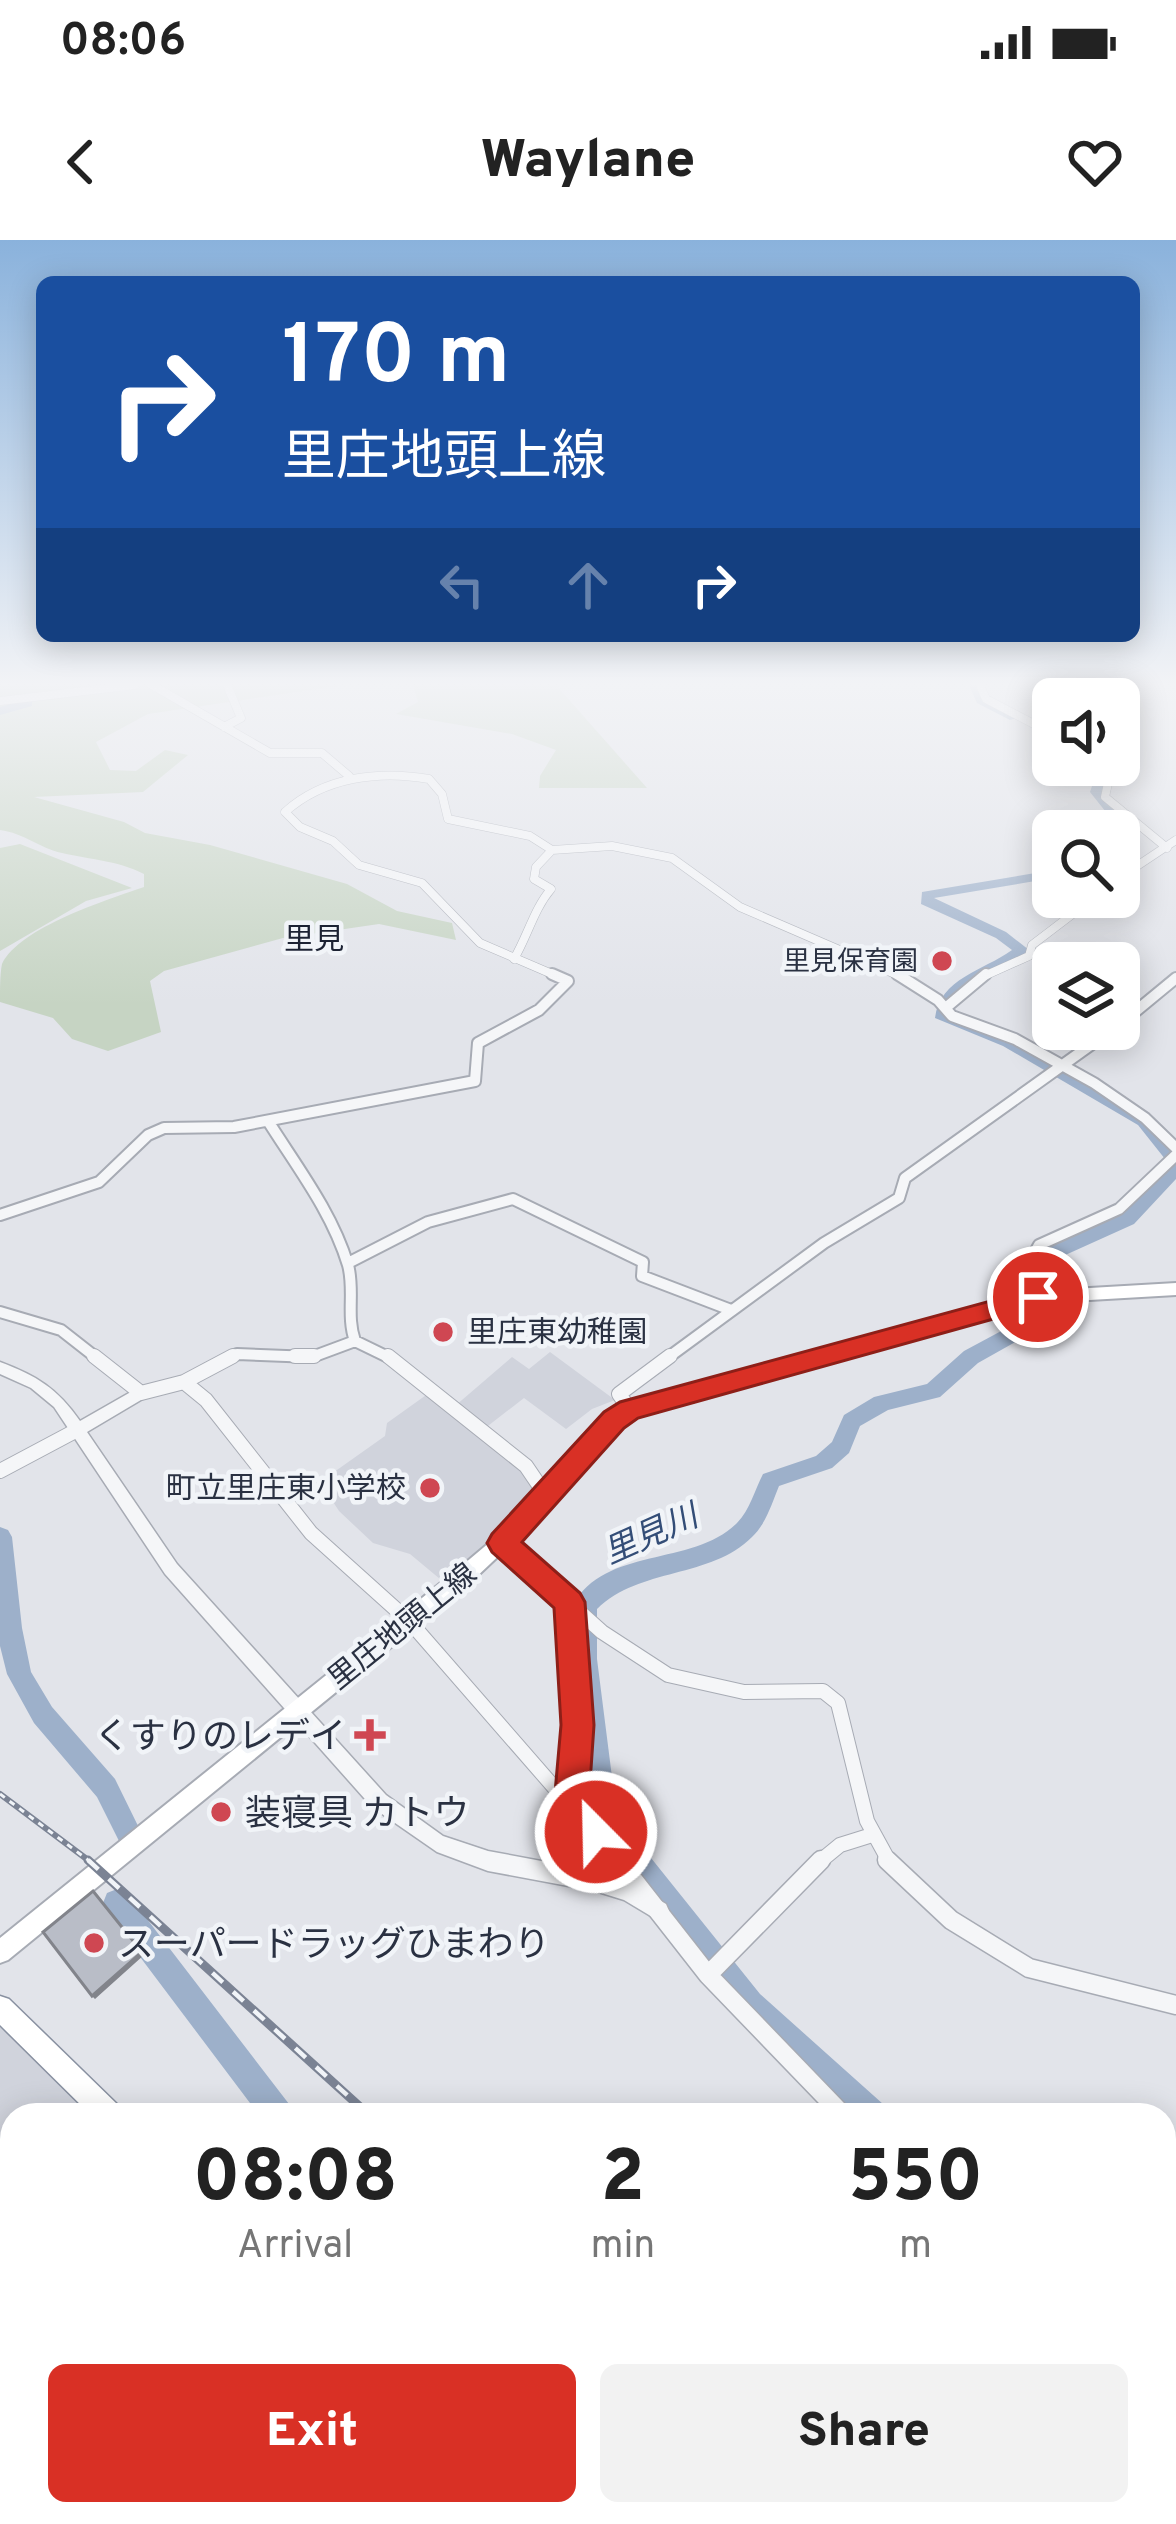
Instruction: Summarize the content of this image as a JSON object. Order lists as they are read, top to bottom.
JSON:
{
  "streets": {
    "main road": ["里庄地頭上線"]
  },
  "districts": ["里見"],
  "water": ["里見川"],
  "places": {
    "other": [
      "里見保育園",
      "里庄東幼稚園",
      "町立里庄東小学校",
      "装寝具 カトウ",
      "スーパードラッグひまわり"
    ],
    "health": ["くすりのレデイ"]
  },
  "page": {
    "status": "08:06",
    "header": "Waylane",
    "turn": ["170 m", "里庄地頭上線"],
    "eta": [
      "08:08",
      "Arrival",
      "2",
      "min",
      "550",
      "m"
    ],
    "buttons": ["Exit", "Share"]
  }
}
